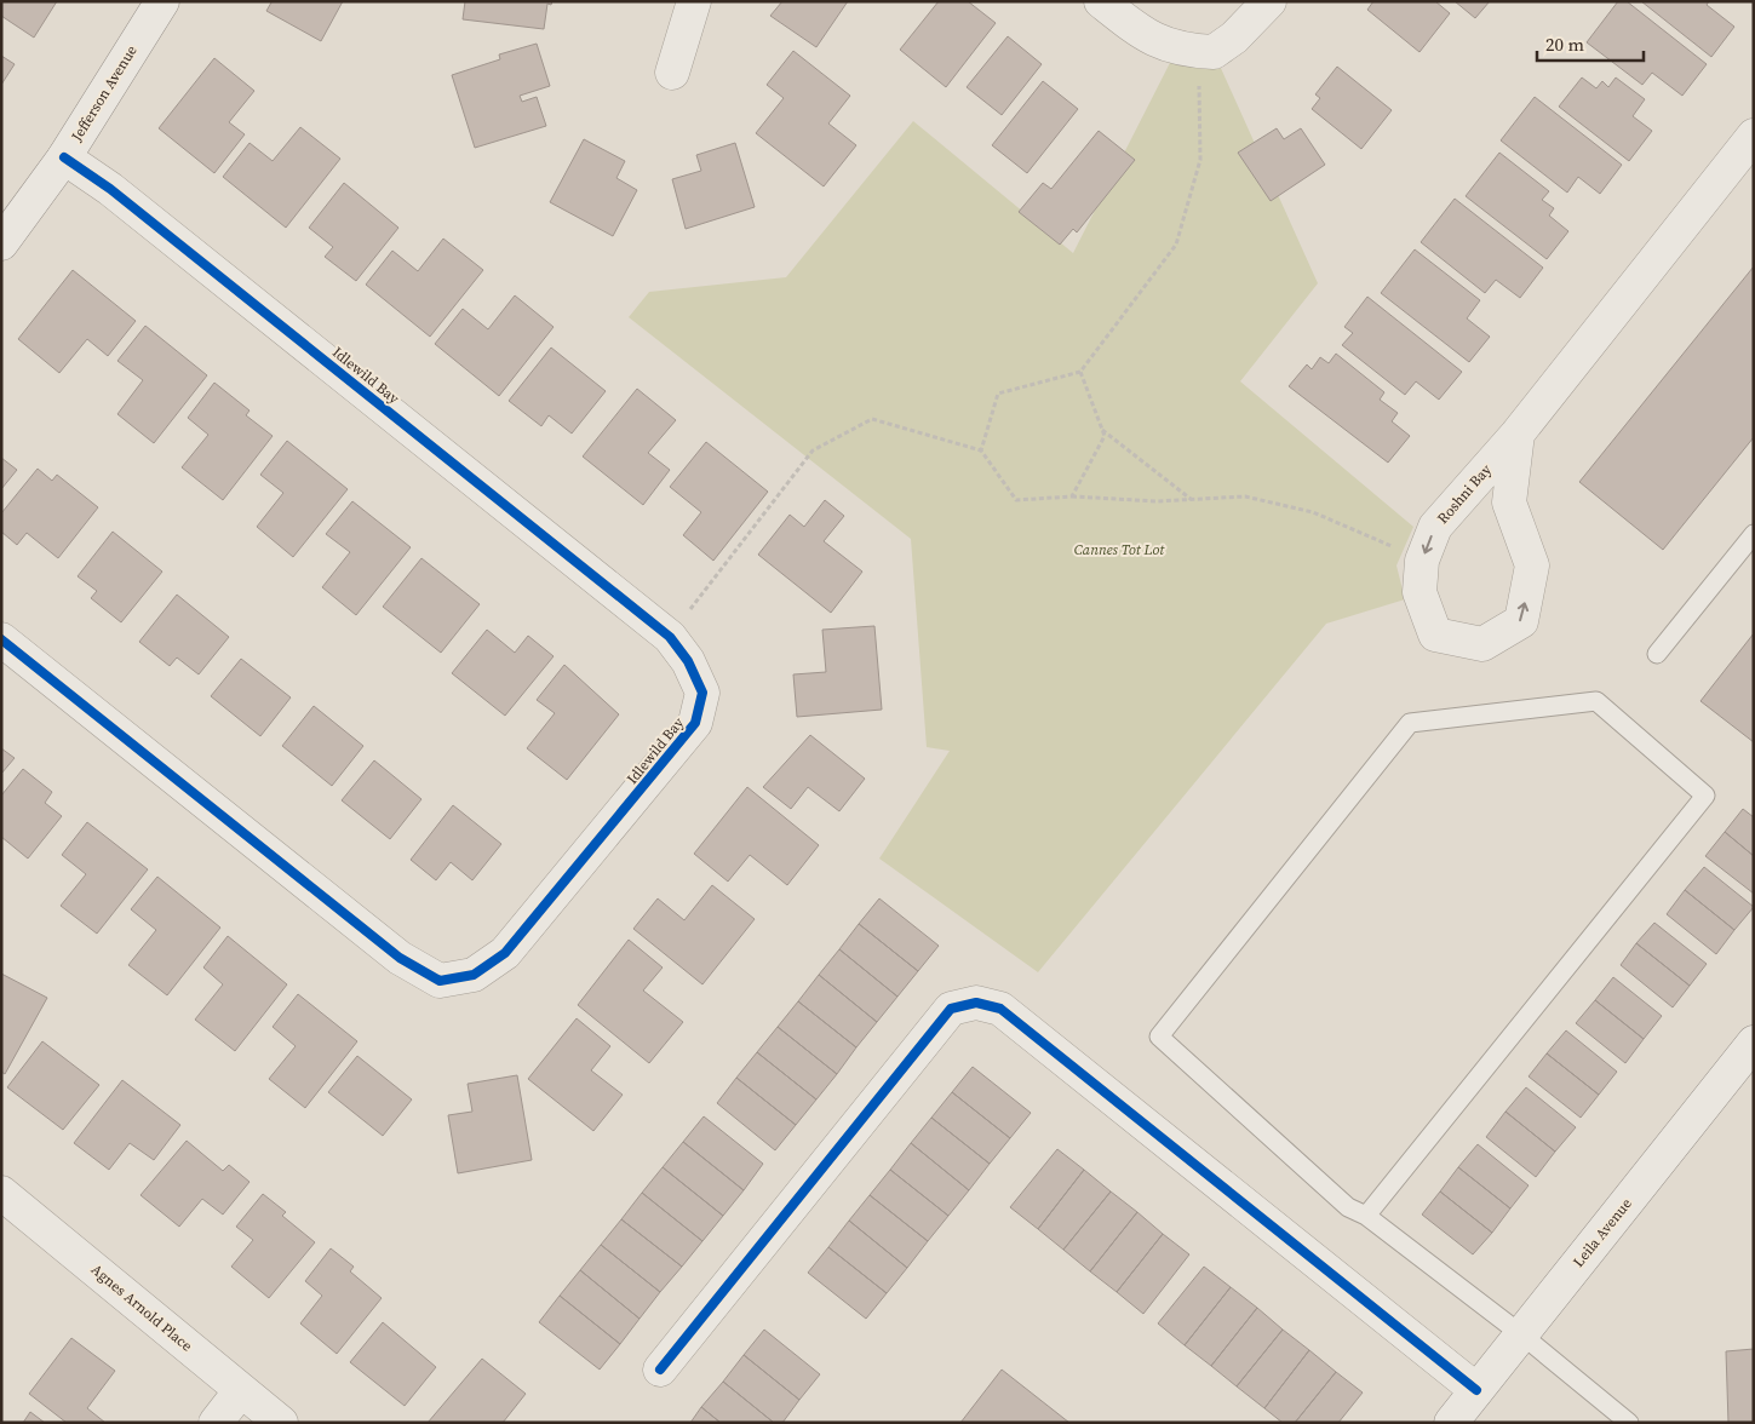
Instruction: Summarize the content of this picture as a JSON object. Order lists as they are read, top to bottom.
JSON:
{
  "streets": {
    "street": [
      "Jefferson Avenue",
      "Idlewild Bay",
      "Roshni Bay",
      "Leila Avenue",
      "Agnes Arnold Place"
    ]
  },
  "crossings": [
    ["Jefferson Avenue", "Idlewild Bay"]
  ],
  "parks": ["Cannes Tot Lot"],
  "scale_bar": "20 m"
}
